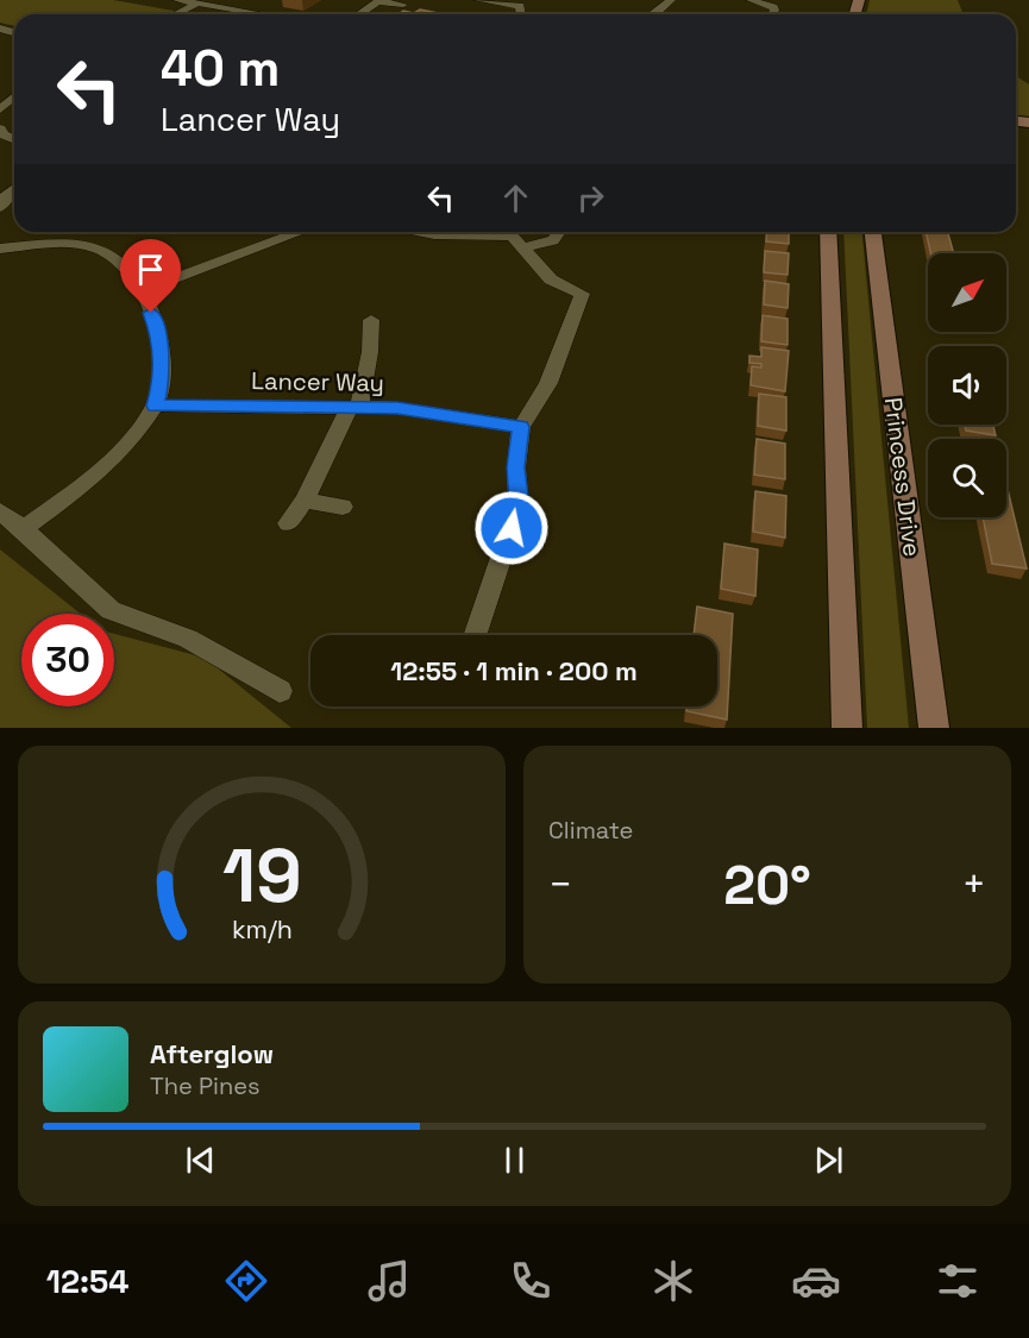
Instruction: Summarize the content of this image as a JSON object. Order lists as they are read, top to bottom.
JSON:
{
  "streets": {
    "street": ["Lancer Way", "Princess Drive"]
  },
  "north": "top right",
  "page": {
    "turn": ["40 m", "Lancer Way"],
    "limit": "30",
    "trip": "12:55 · 1 min · 200 m",
    "tile": "Climate",
    "heat": ["−", "20°", "+"],
    "song": ["Afterglow", "The Pines"],
    "tabs": "12:54",
    "gauge": ["19", "km/h"]
  }
}
